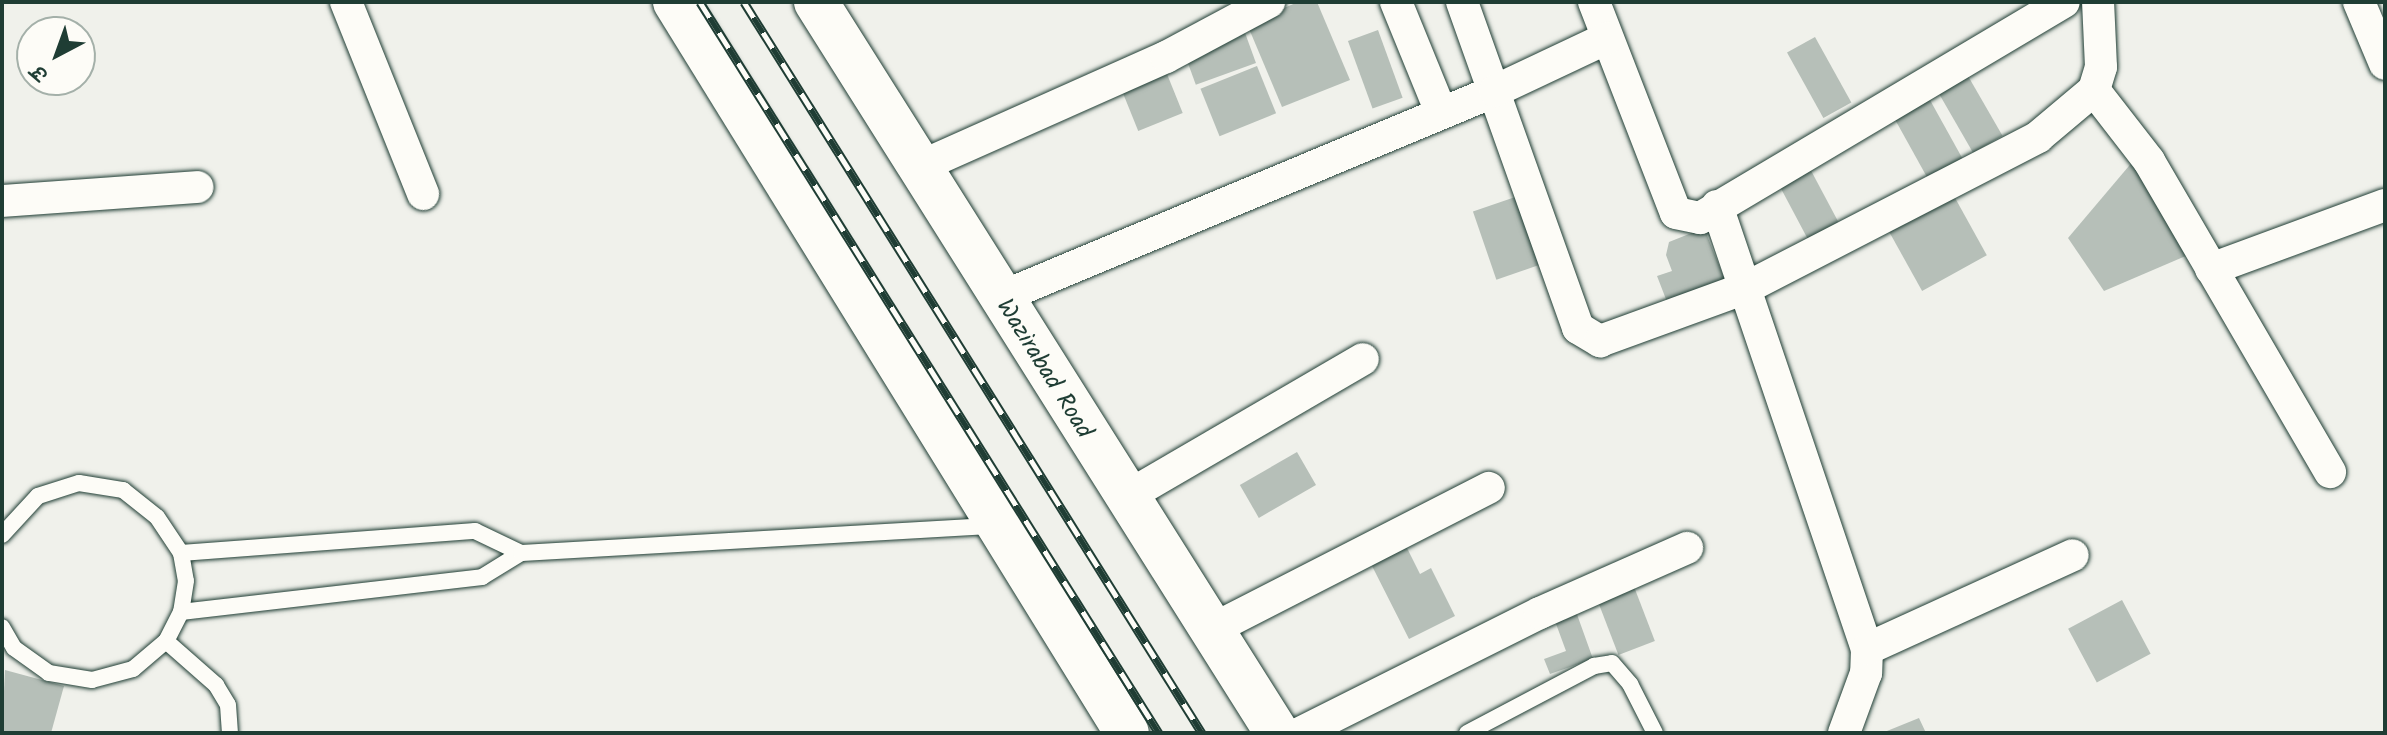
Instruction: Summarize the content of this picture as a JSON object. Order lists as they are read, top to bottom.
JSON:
{
  "streets": {
    "highway": ["Wazirabad Road"]
  },
  "north": "bottom left"
}
